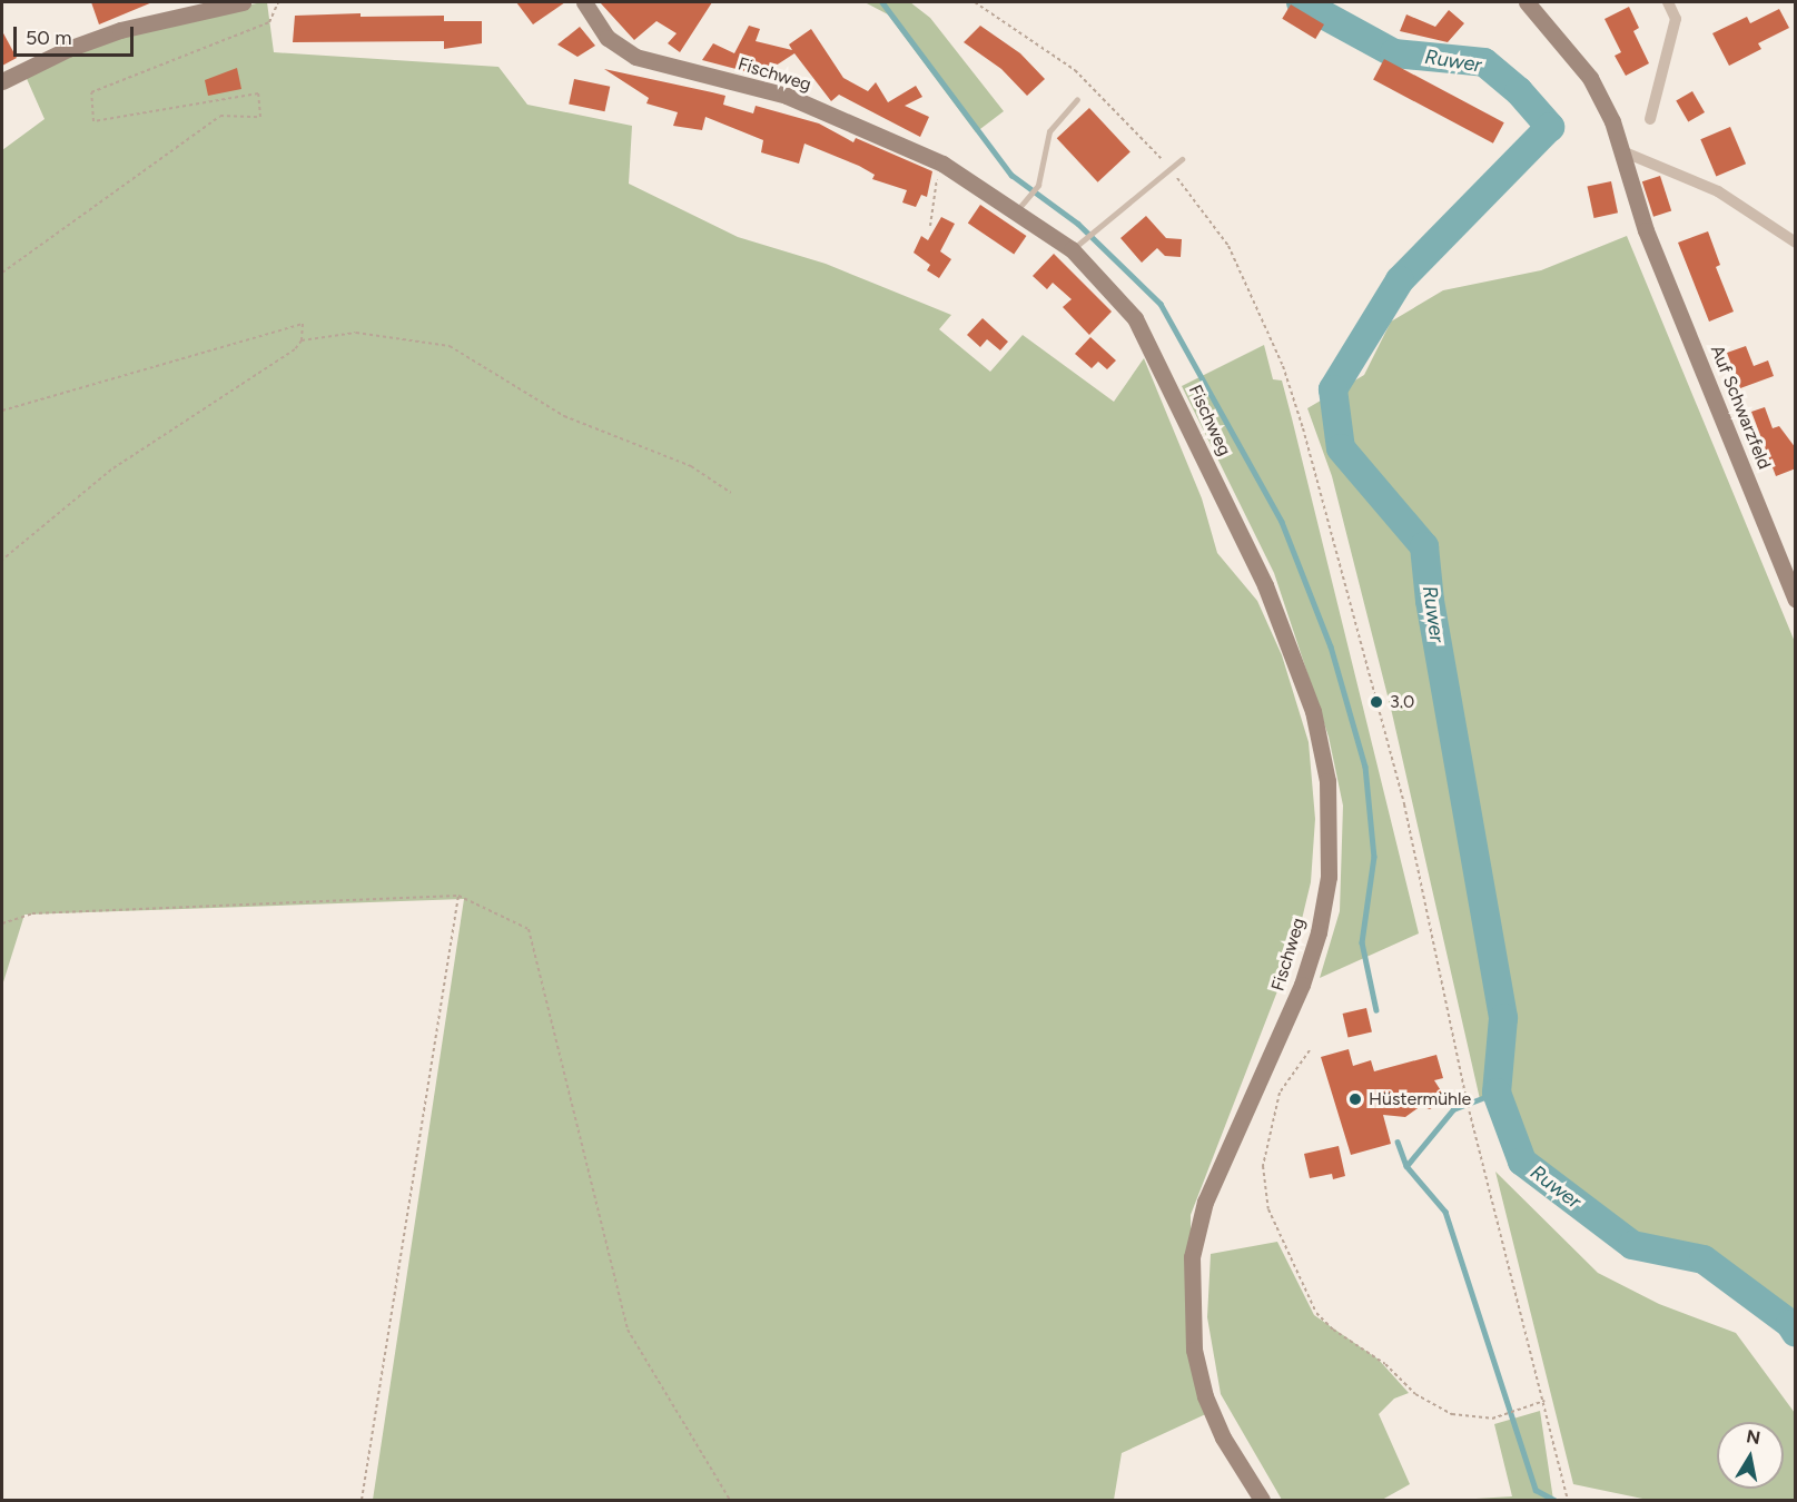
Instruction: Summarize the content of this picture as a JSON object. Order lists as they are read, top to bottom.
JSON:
{
  "streets": {
    "main road": ["Fischweg", "Auf Schwarzfeld"]
  },
  "water": ["Ruwer"],
  "places": ["3.0", "Hüstermühle"],
  "scale_bar": "50 m",
  "north": "top"
}
